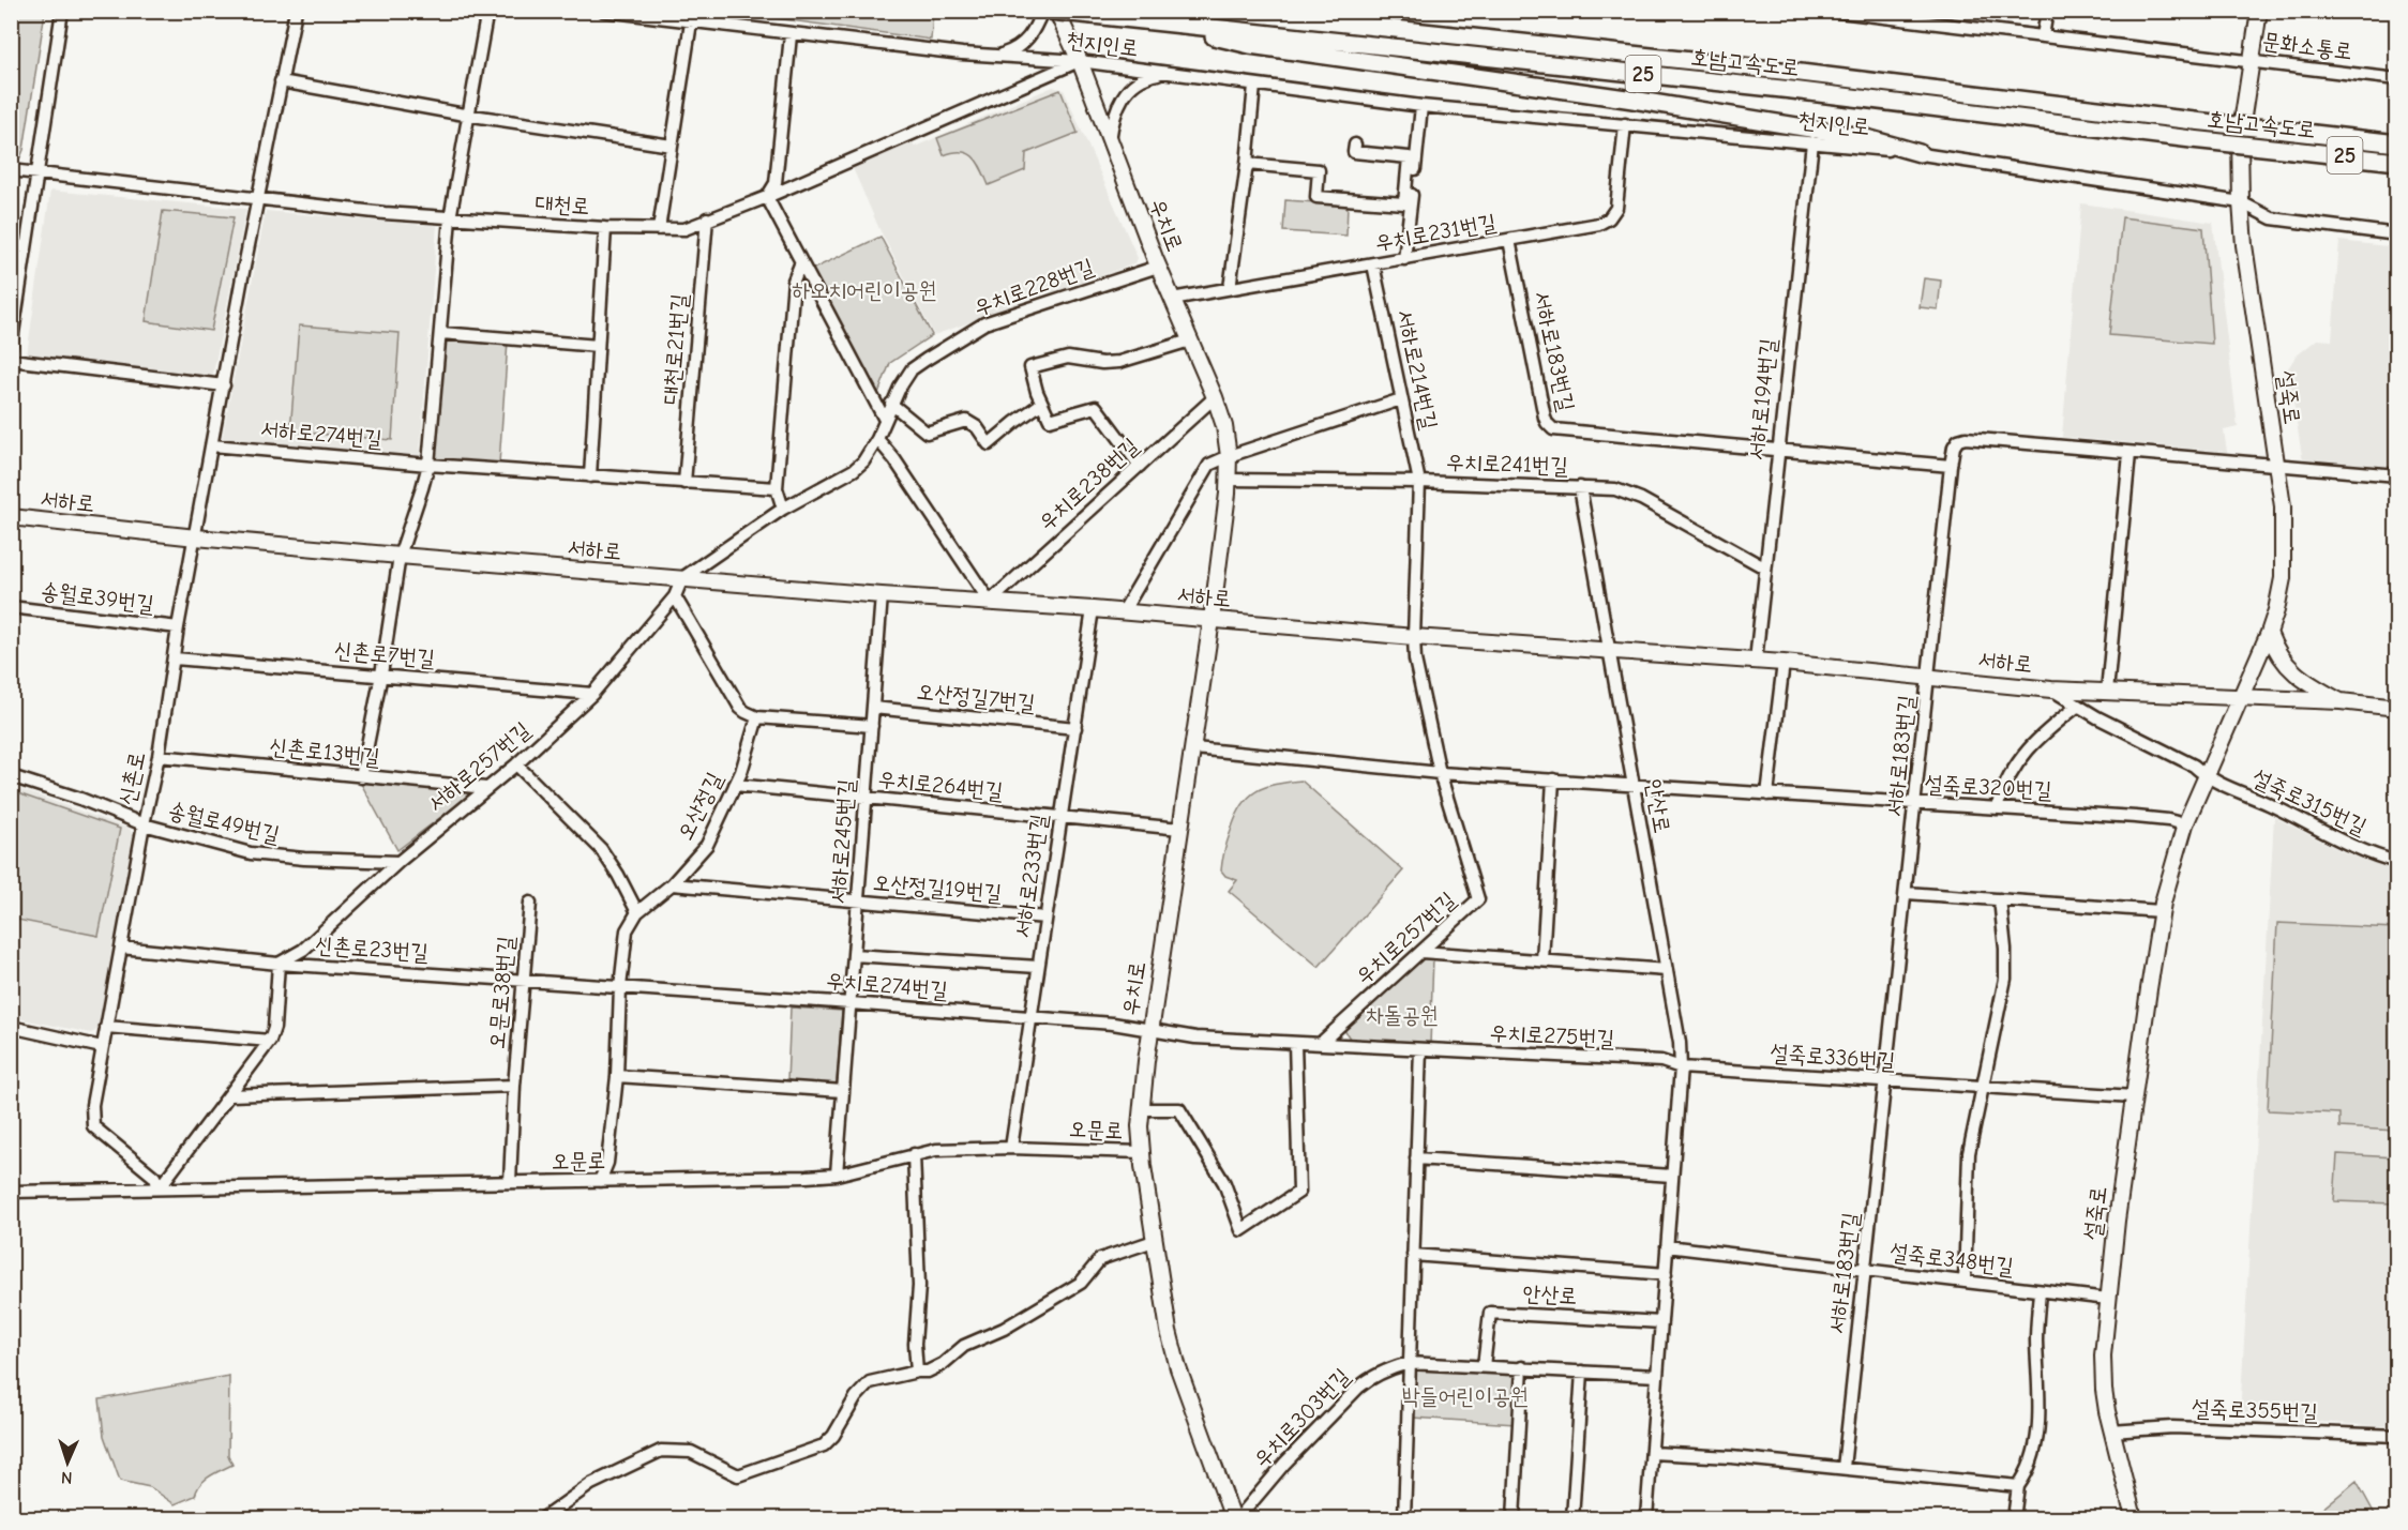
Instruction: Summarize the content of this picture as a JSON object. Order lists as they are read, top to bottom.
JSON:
{
  "streets": {
    "highway": ["호남고속도로", "25"],
    "main road": ["우치로", "설죽로", "서하로"],
    "street": [
      "천지인로",
      "문화소통로",
      "대천로",
      "우치로231번길",
      "우치로228번길",
      "대천로21번길",
      "서하로183번길",
      "서하로214번길",
      "서하로194번길",
      "서하로274번길",
      "우치로241번길",
      "우치로238번길",
      "송월로39번길",
      "신촌로7번길",
      "오산정길7번길",
      "신촌로13번길",
      "서하로257번길",
      "신촌로",
      "우치로264번길",
      "설죽로320번길",
      "설죽로315번길",
      "오산정길",
      "안산로",
      "송월로49번길",
      "서하로245번길",
      "서하로233번길",
      "오산정길19번길",
      "우치로257번길",
      "신촌로23번길",
      "우치로274번길",
      "오문로38번길",
      "우치로275번길",
      "설죽로336번길",
      "오문로",
      "설죽로348번길",
      "설죽로355번길",
      "우치로303번길"
    ]
  },
  "crossings": [
    ["천지인로", "대천로"],
    ["천지인로", "우치로"],
    ["천지인로", "우치로231번길"],
    ["천지인로", "설죽로"],
    ["천지인로", "서하로194번길"],
    ["문화소통로", "설죽로"],
    ["대천로", "우치로"],
    ["대천로", "대천로21번길"],
    ["우치로", "우치로231번길"],
    ["우치로", "우치로228번길"],
    ["우치로", "우치로241번길"],
    ["우치로", "우치로238번길"],
    ["우치로", "서하로"],
    ["우치로", "우치로264번길"],
    ["우치로", "우치로274번길"],
    ["우치로", "우치로275번길"],
    ["우치로", "오문로"],
    ["우치로231번길", "서하로183번길"],
    ["우치로231번길", "서하로214번길"],
    ["우치로228번길", "서하로"],
    ["우치로228번길", "서하로257번길"],
    ["서하로183번길", "서하로194번길"],
    ["서하로183번길", "서하로"],
    ["서하로183번길", "설죽로320번길"],
    ["서하로183번길", "설죽로336번길"],
    ["서하로183번길", "설죽로348번길"],
    ["서하로214번길", "우치로241번길"],
    ["서하로214번길", "서하로"],
    ["설죽로", "서하로"],
    ["설죽로", "설죽로320번길"],
    ["설죽로", "설죽로315번길"],
    ["설죽로", "설죽로336번길"],
    ["설죽로", "설죽로348번길"],
    ["설죽로", "설죽로355번길"],
    ["서하로194번길", "우치로241번길"],
    ["서하로194번길", "서하로"],
    ["우치로238번길", "서하로"],
    ["서하로", "서하로257번길"],
    ["서하로", "신촌로"],
    ["서하로", "안산로"],
    ["서하로", "서하로245번길"],
    ["서하로", "서하로233번길"],
    ["송월로39번길", "신촌로"],
    ["신촌로7번길", "서하로257번길"],
    ["신촌로7번길", "신촌로"],
    ["오산정길7번길", "서하로245번길"],
    ["오산정길7번길", "서하로233번길"],
    ["신촌로13번길", "서하로257번길"],
    ["신촌로13번길", "신촌로"],
    ["서하로257번길", "송월로49번길"],
    ["서하로257번길", "신촌로23번길"],
    ["신촌로", "송월로49번길"],
    ["신촌로", "신촌로23번길"],
    ["신촌로", "오문로"],
    ["우치로264번길", "오산정길"],
    ["우치로264번길", "서하로245번길"],
    ["우치로264번길", "서하로233번길"],
    ["설죽로320번길", "안산로"],
    ["오산정길", "오산정길19번길"],
    ["오산정길", "신촌로23번길"],
    ["오산정길", "우치로274번길"],
    ["오산정길", "오문로"],
    ["안산로", "우치로275번길"],
    ["안산로", "설죽로336번길"],
    ["안산로", "설죽로348번길"],
    ["안산로", "우치로303번길"],
    ["서하로245번길", "오산정길19번길"],
    ["서하로245번길", "우치로274번길"],
    ["서하로245번길", "오문로"],
    ["서하로233번길", "오산정길19번길"],
    ["서하로233번길", "우치로274번길"],
    ["서하로233번길", "오문로"],
    ["우치로257번길", "우치로275번길"],
    ["신촌로23번길", "우치로274번길"],
    ["신촌로23번길", "오문로38번길"],
    ["우치로274번길", "우치로275번길"],
    ["오문로38번길", "오문로"],
    ["우치로275번길", "설죽로336번길"]
  ],
  "parks": ["하오치어린이공원", "차돌공원", "박들어린이공원"],
  "north": "bottom"
}
